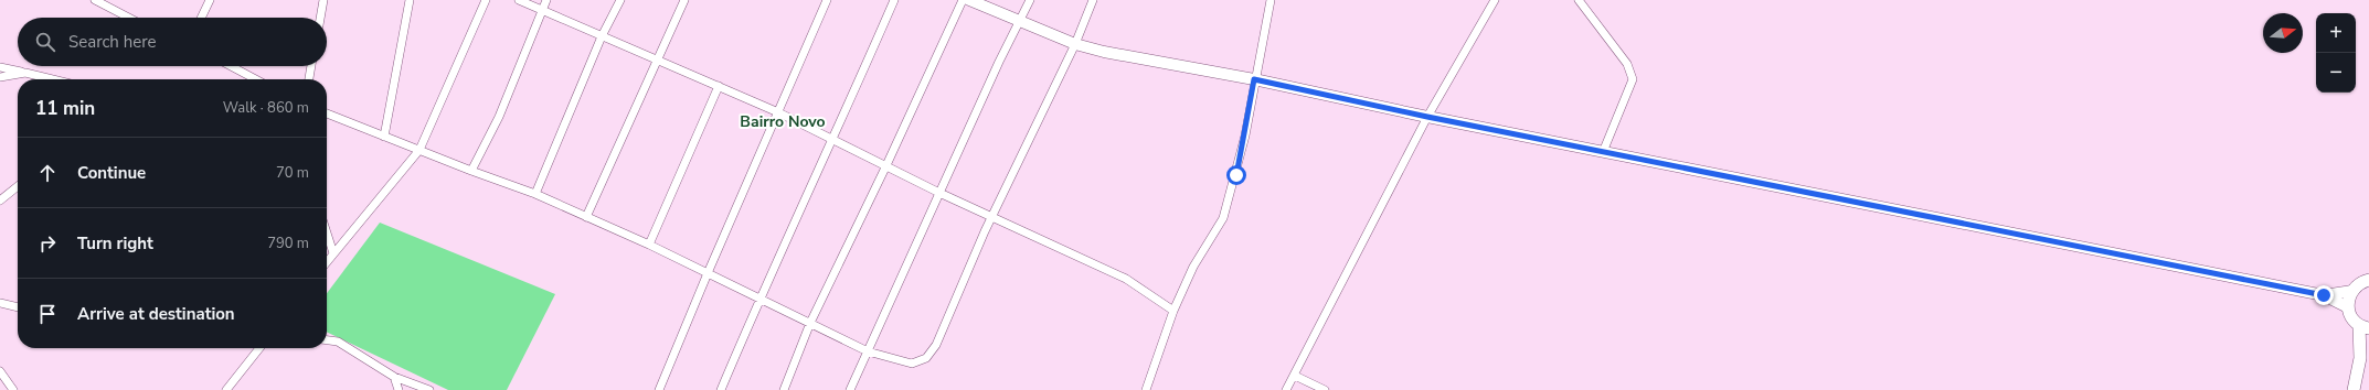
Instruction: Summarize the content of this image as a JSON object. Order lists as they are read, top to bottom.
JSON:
{
  "districts": ["Bairro Novo"],
  "north": "right",
  "page": {
    "map_buttons": ["+", "−"],
    "search": "Search here",
    "heading": ["11 min", "Walk · 860 m"],
    "list": [
      ["Continue", "70 m"],
      ["Turn right", "790 m"],
      "Arrive at destination"
    ]
  }
}
